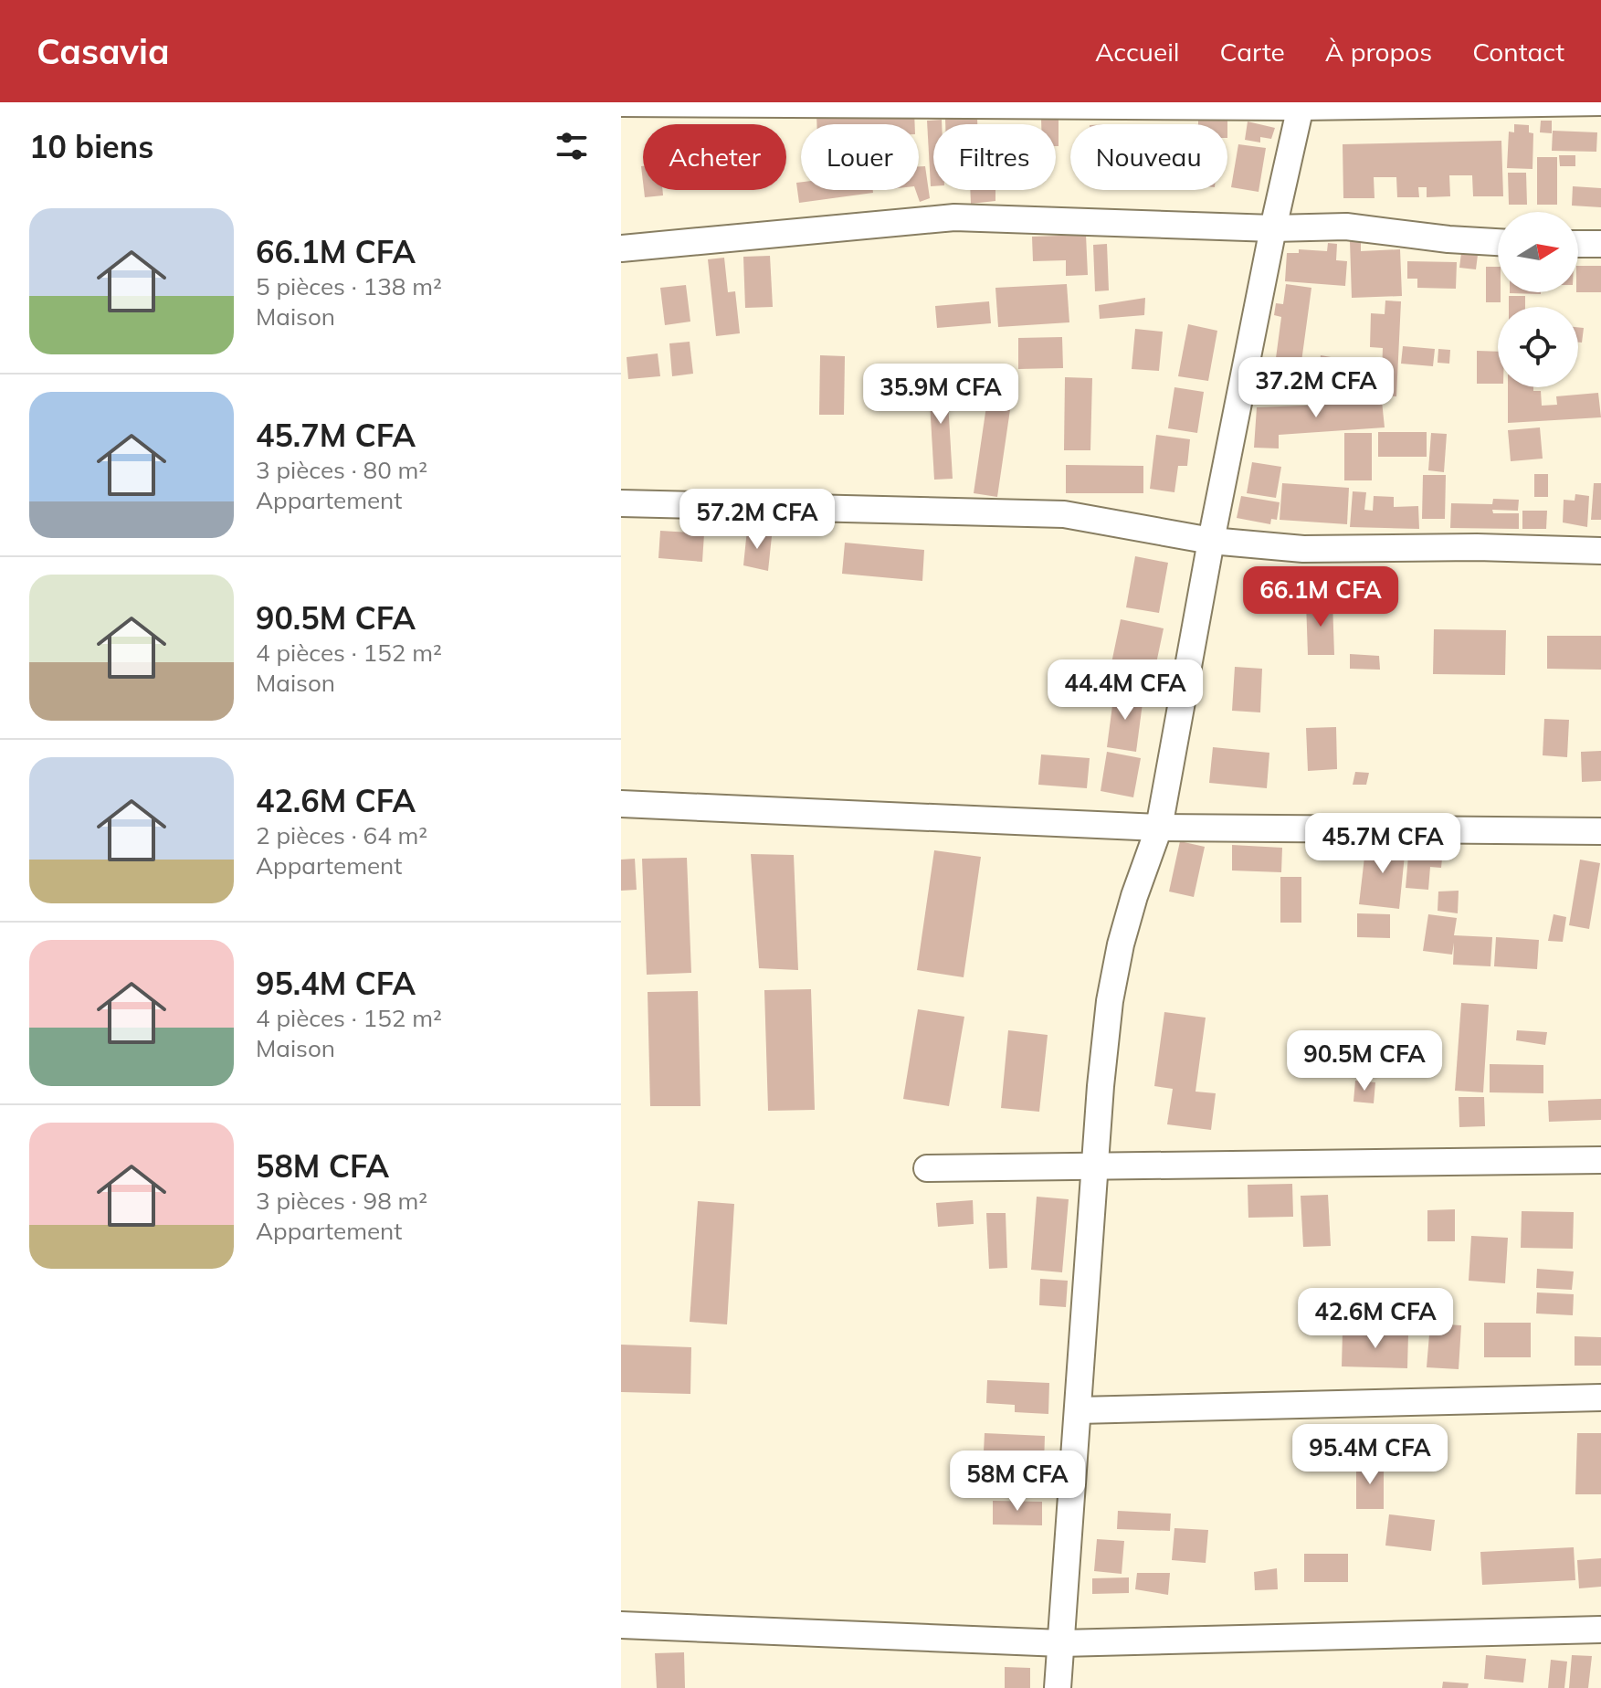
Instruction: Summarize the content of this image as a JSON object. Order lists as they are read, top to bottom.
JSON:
{
  "north": "right",
  "page": {
    "header": "Casavia",
    "nav": [
      "Accueil",
      "Carte",
      "À propos",
      "Contact"
    ],
    "heading": "10 biens",
    "chip": [
      "Acheter",
      "Louer",
      "Filtres",
      "Nouveau"
    ],
    "list": [
      {
        "name": "66.1M CFA",
        "note": "5 pièces · 138 m² · Maison"
      },
      {
        "name": "45.7M CFA",
        "note": "3 pièces · 80 m² · Appartement"
      },
      {
        "name": "90.5M CFA",
        "note": "4 pièces · 152 m² · Maison"
      },
      {
        "name": "42.6M CFA",
        "note": "2 pièces · 64 m² · Appartement"
      },
      {
        "name": "95.4M CFA",
        "note": "4 pièces · 152 m² · Maison"
      },
      {
        "name": "58M CFA",
        "note": "3 pièces · 98 m² · Appartement"
      }
    ],
    "price": [
      "37.2M CFA",
      "35.9M CFA",
      "57.2M CFA",
      "66.1M CFA",
      "44.4M CFA",
      "45.7M CFA",
      "90.5M CFA",
      "42.6M CFA",
      "95.4M CFA",
      "58M CFA"
    ]
  }
}
